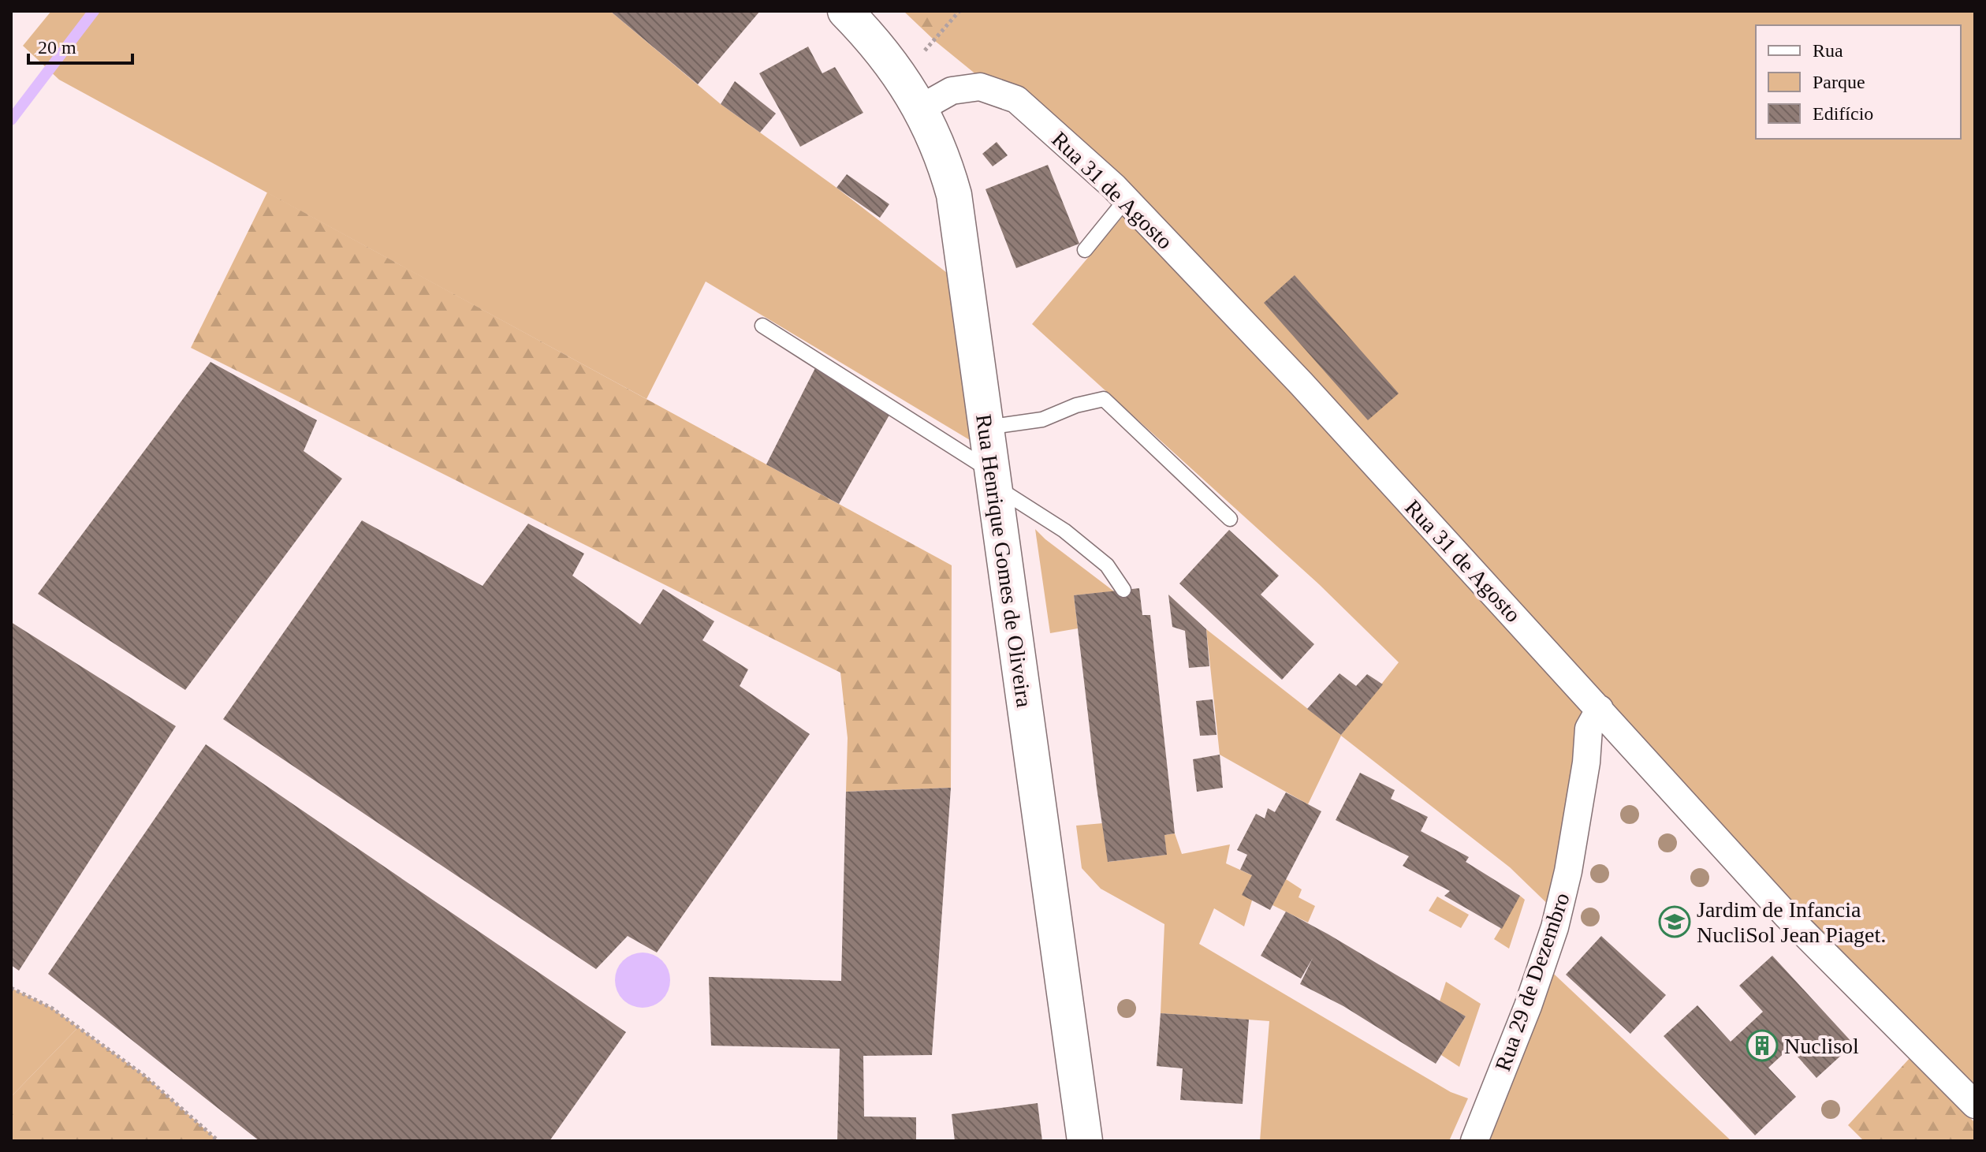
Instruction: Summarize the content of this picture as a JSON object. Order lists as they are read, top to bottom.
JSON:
{
  "streets": {
    "street": ["Rua 31 de Agosto", "Rua Henrique Gomes de Oliveira", "Rua 29 de Dezembro"]
  },
  "crossings": [
    ["Rua 31 de Agosto", "Rua Henrique Gomes de Oliveira"],
    ["Rua 31 de Agosto", "Rua 29 de Dezembro"]
  ],
  "places": {
    "school or university": ["Jardim de Infancia NucliSol Jean Piaget."],
    "building": ["Nuclisol"]
  },
  "legend": ["Rua", "Parque", "Edifício"],
  "scale_bar": "20 m"
}
